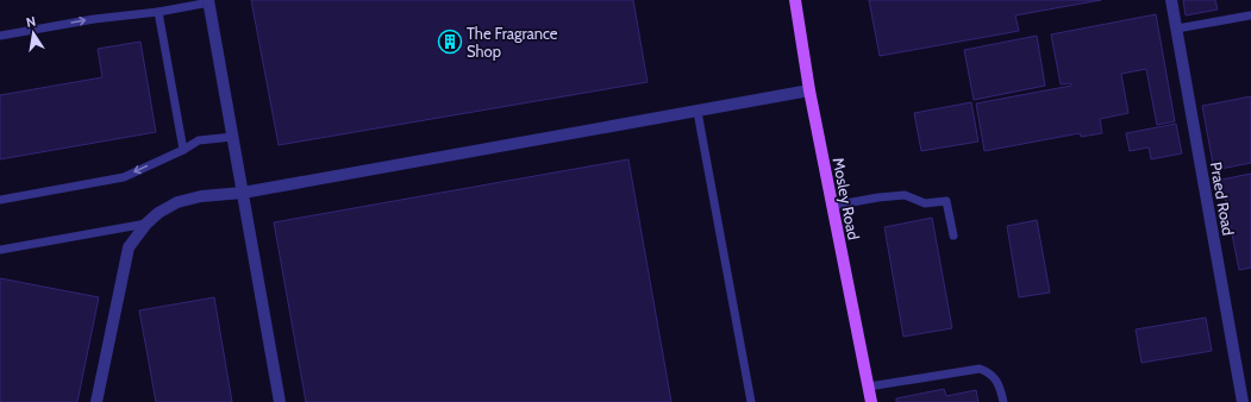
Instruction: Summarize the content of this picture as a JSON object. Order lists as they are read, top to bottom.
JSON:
{
  "streets": {
    "main road": ["Mosley Road"],
    "street": ["Praed Road"]
  },
  "places": {
    "building": ["The Fragrance Shop"]
  },
  "north": "top"
}
